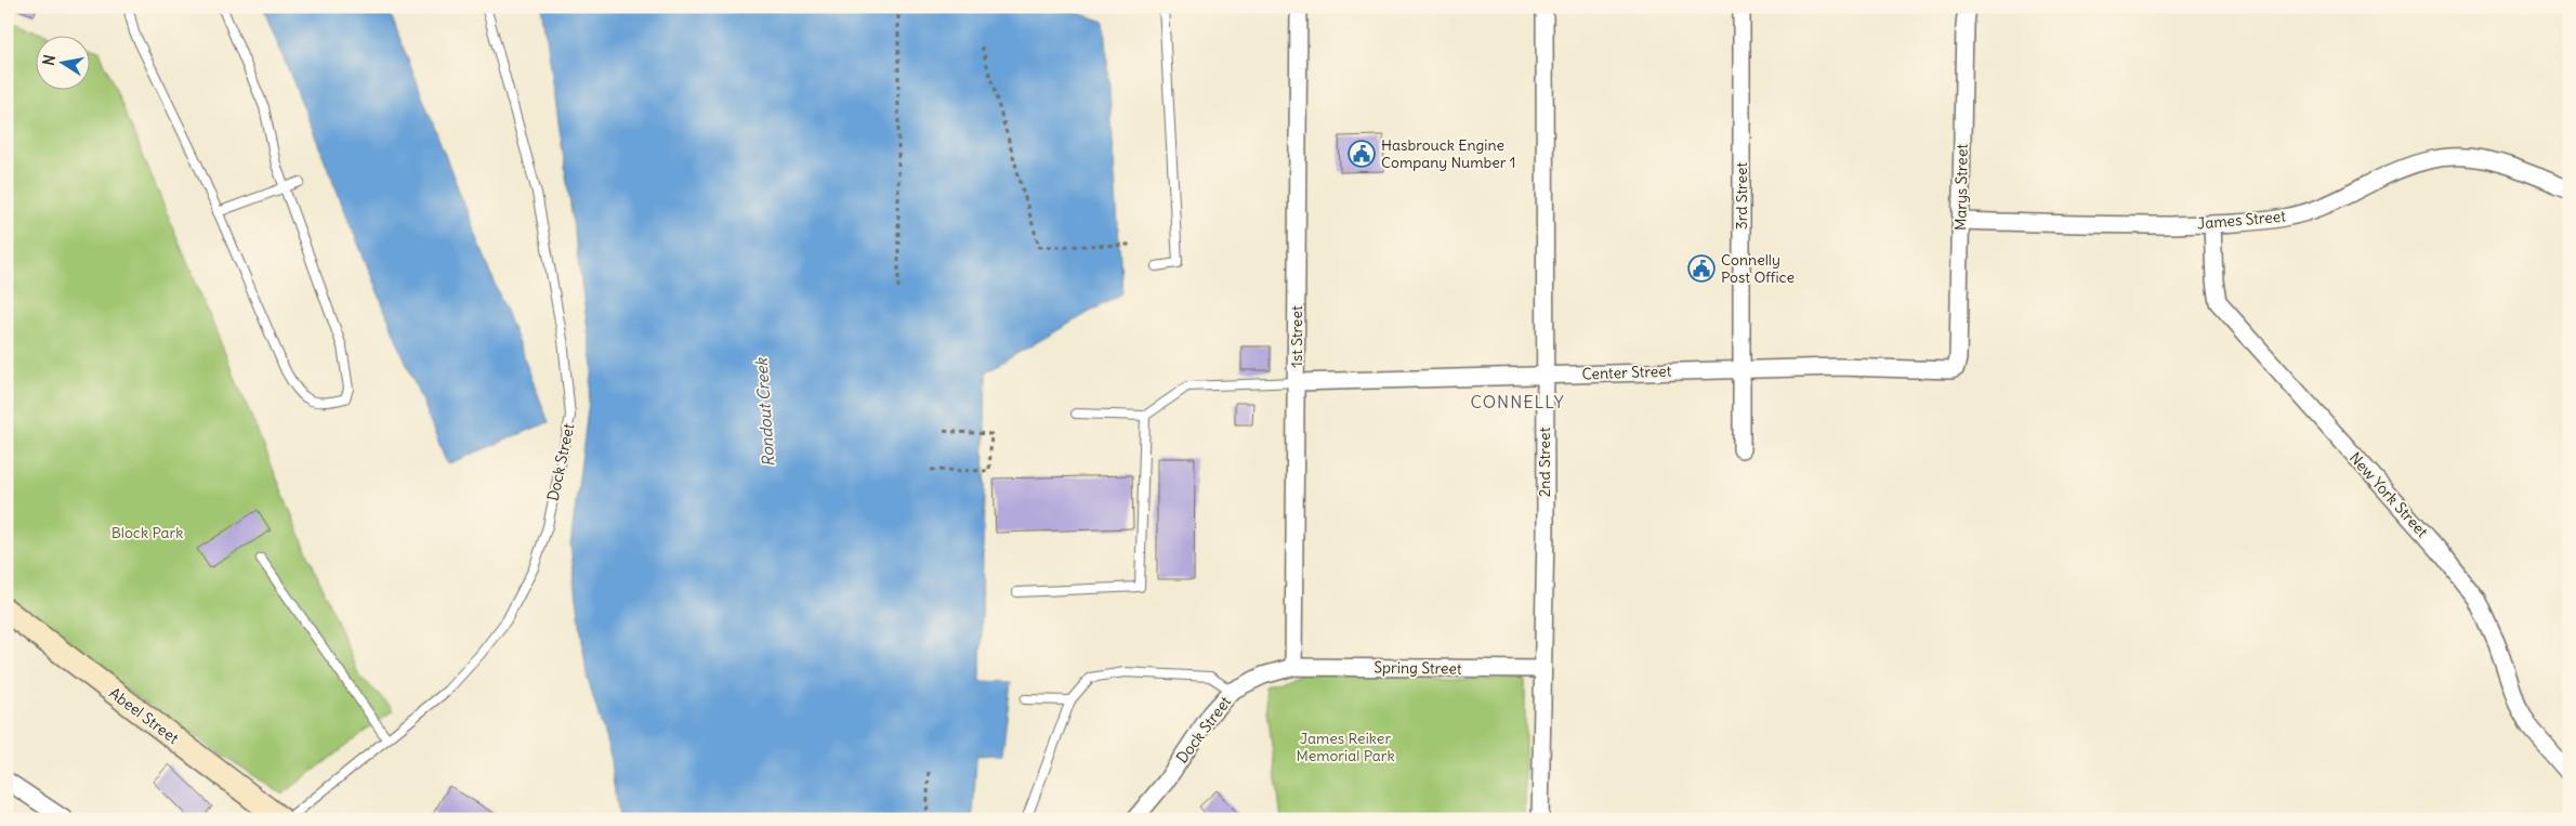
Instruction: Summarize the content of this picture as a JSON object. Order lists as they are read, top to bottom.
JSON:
{
  "streets": {
    "street": [
      "Marys Street",
      "3rd Street",
      "James Street",
      "1st Street",
      "Center Street",
      "Dock Street",
      "2nd Street",
      "New York Street",
      "Spring Street",
      "Abeel Street"
    ]
  },
  "crossings": [
    ["Marys Street", "James Street"],
    ["Marys Street", "Center Street"],
    ["3rd Street", "Center Street"],
    ["James Street", "New York Street"],
    ["1st Street", "Center Street"],
    ["1st Street", "Dock Street"],
    ["1st Street", "Spring Street"],
    ["Center Street", "2nd Street"],
    ["Dock Street", "Spring Street"],
    ["2nd Street", "Spring Street"]
  ],
  "districts": ["CONNELLY"],
  "water": ["Rondout Creek"],
  "parks": ["Block Park", "James Reiker Memorial Park"],
  "places": {
    "public building": ["Hasbrouck Engine Company Number 1", "Connelly Post Office"]
  },
  "north": "left"
}
